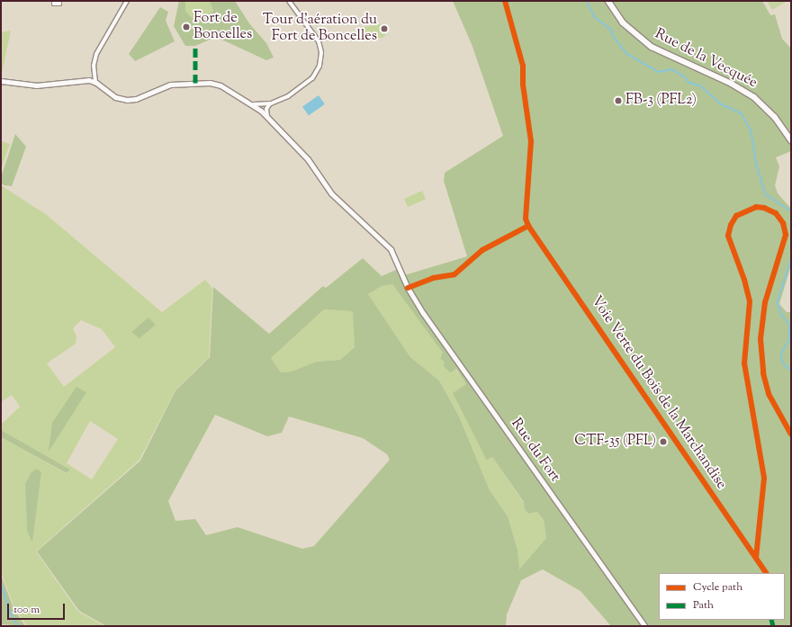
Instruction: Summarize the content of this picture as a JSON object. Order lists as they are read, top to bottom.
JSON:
{
  "streets": {
    "main road": ["Rue de la Vecquée"],
    "street": ["Rue du Fort"],
    "cycle path": ["Voie Verte du Bois de la Marchandise"]
  },
  "places": [
    "Fort de Boncelles",
    "Tour d'aération du Fort de Boncelles",
    "FB-3 (PFL2)",
    "CTF-35 (PFL)"
  ],
  "legend": ["Cycle path", "Path"],
  "scale_bar": "100 m"
}
